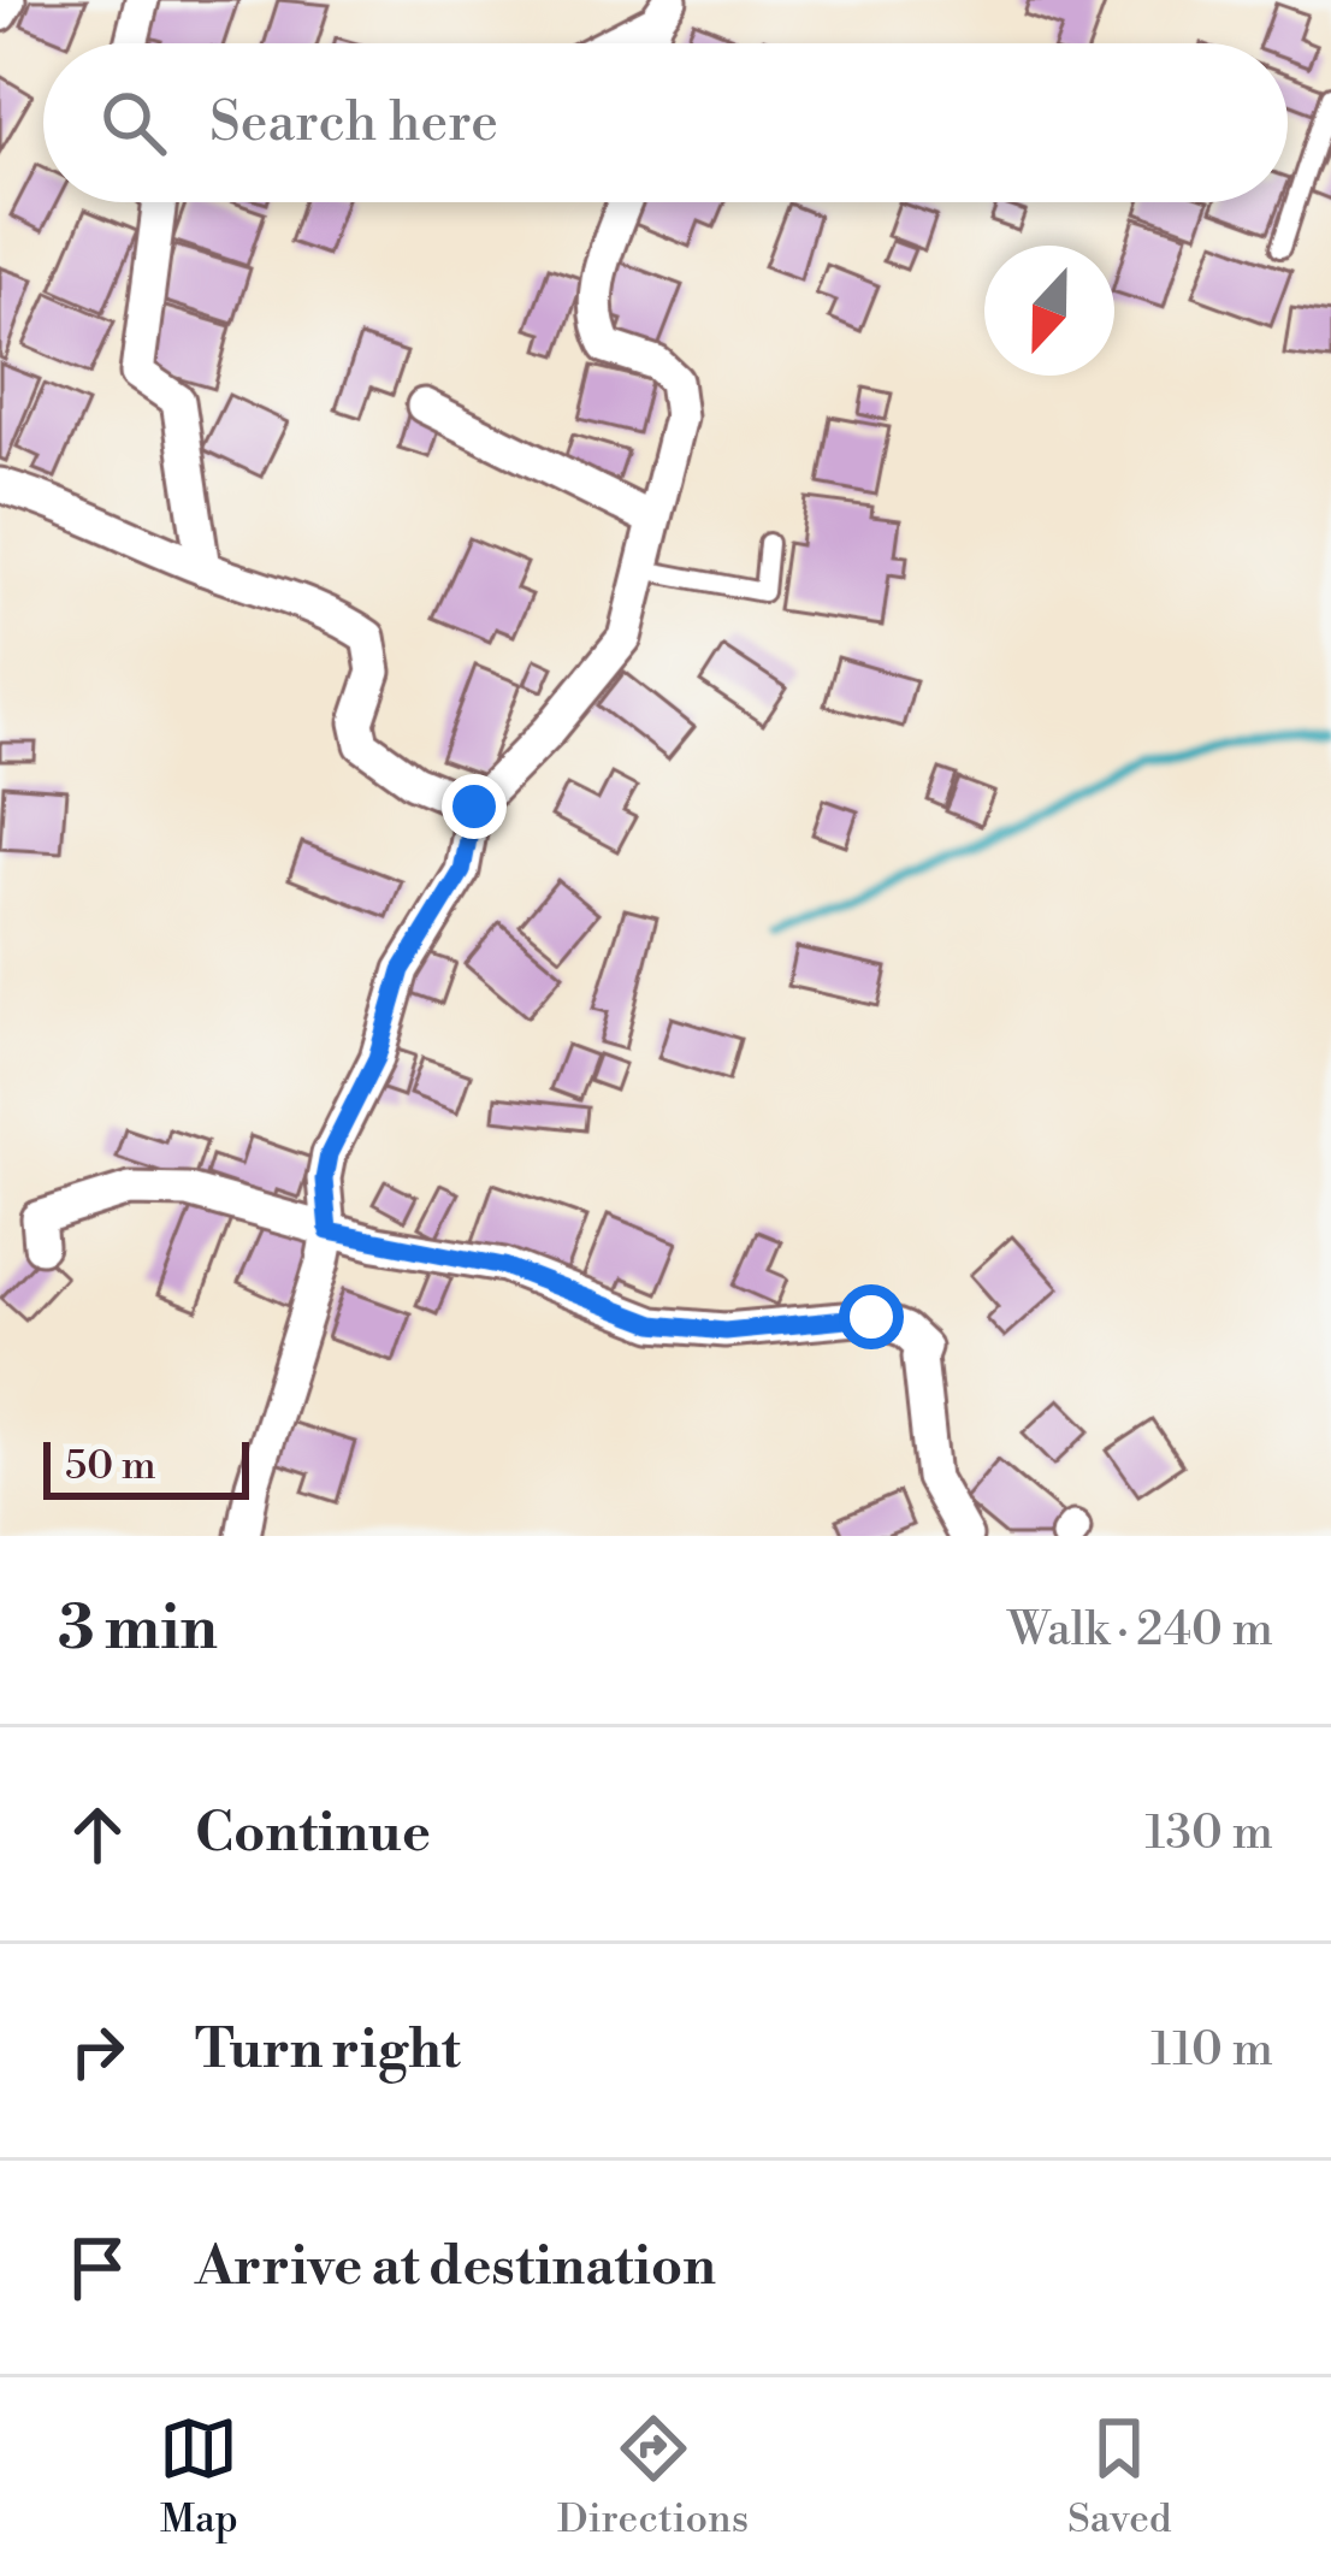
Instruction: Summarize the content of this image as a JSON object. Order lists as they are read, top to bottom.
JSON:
{
  "scale_bar": "50 m",
  "north": "bottom",
  "page": {
    "search": "Search here",
    "scale": "50 m",
    "heading": ["3 min", "Walk · 240 m"],
    "list": [
      ["Continue", "130 m"],
      ["Turn right", "110 m"],
      "Arrive at destination"
    ],
    "nav": ["Map", "Directions", "Saved"]
  }
}
